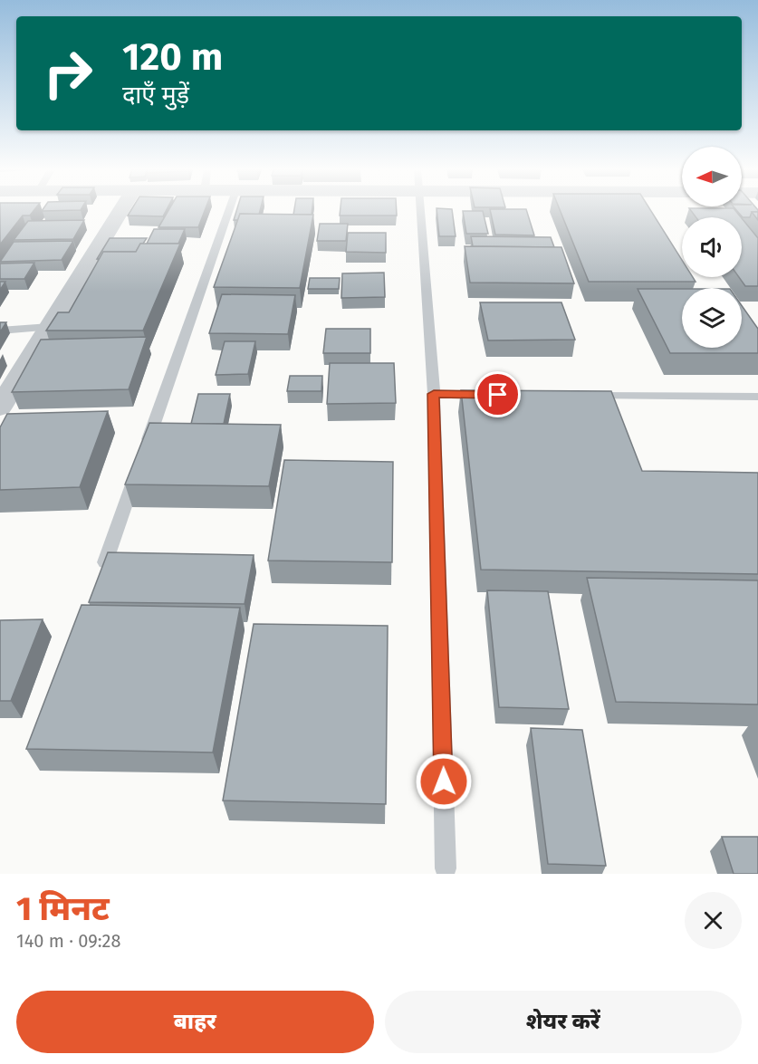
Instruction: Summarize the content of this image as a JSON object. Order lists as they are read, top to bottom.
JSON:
{
  "north": "left",
  "page": {
    "turn": ["120 m", "दाएँ मुड़ें"],
    "heading": ["1 मिनट", "140 m · 09:28"],
    "buttons": ["बाहर", "शेयर करें"]
  }
}
